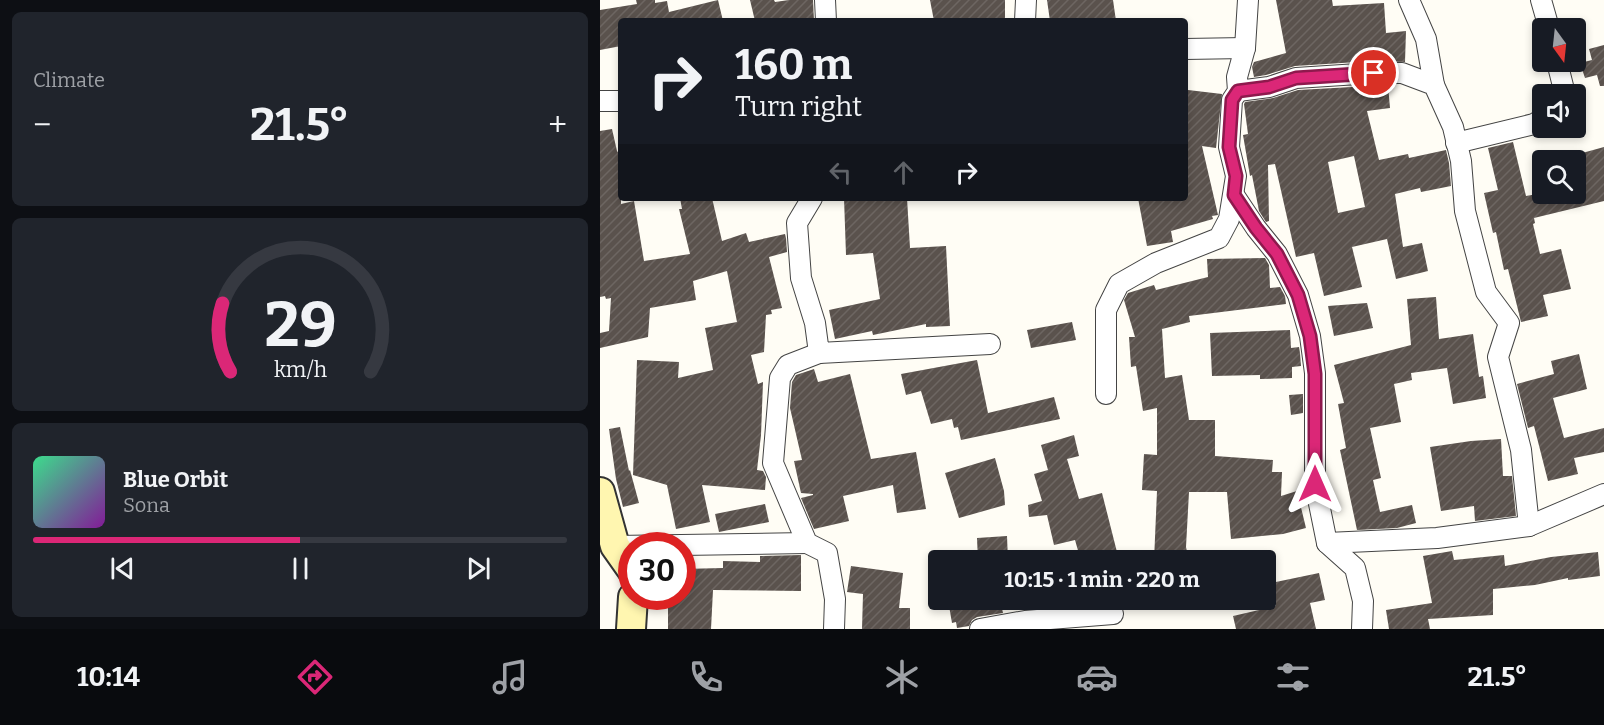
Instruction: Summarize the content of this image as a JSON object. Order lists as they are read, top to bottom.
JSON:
{
  "north": "bottom",
  "page": {
    "tile": "Climate",
    "turn": ["160 m", "Turn right"],
    "heat": ["−", "21.5°", "+"],
    "song": ["Blue Orbit", "Sona"],
    "limit": "30",
    "trip": "10:15 · 1 min · 220 m",
    "tabs": ["10:14", "21.5°"],
    "gauge": ["29", "km/h"]
  }
}
